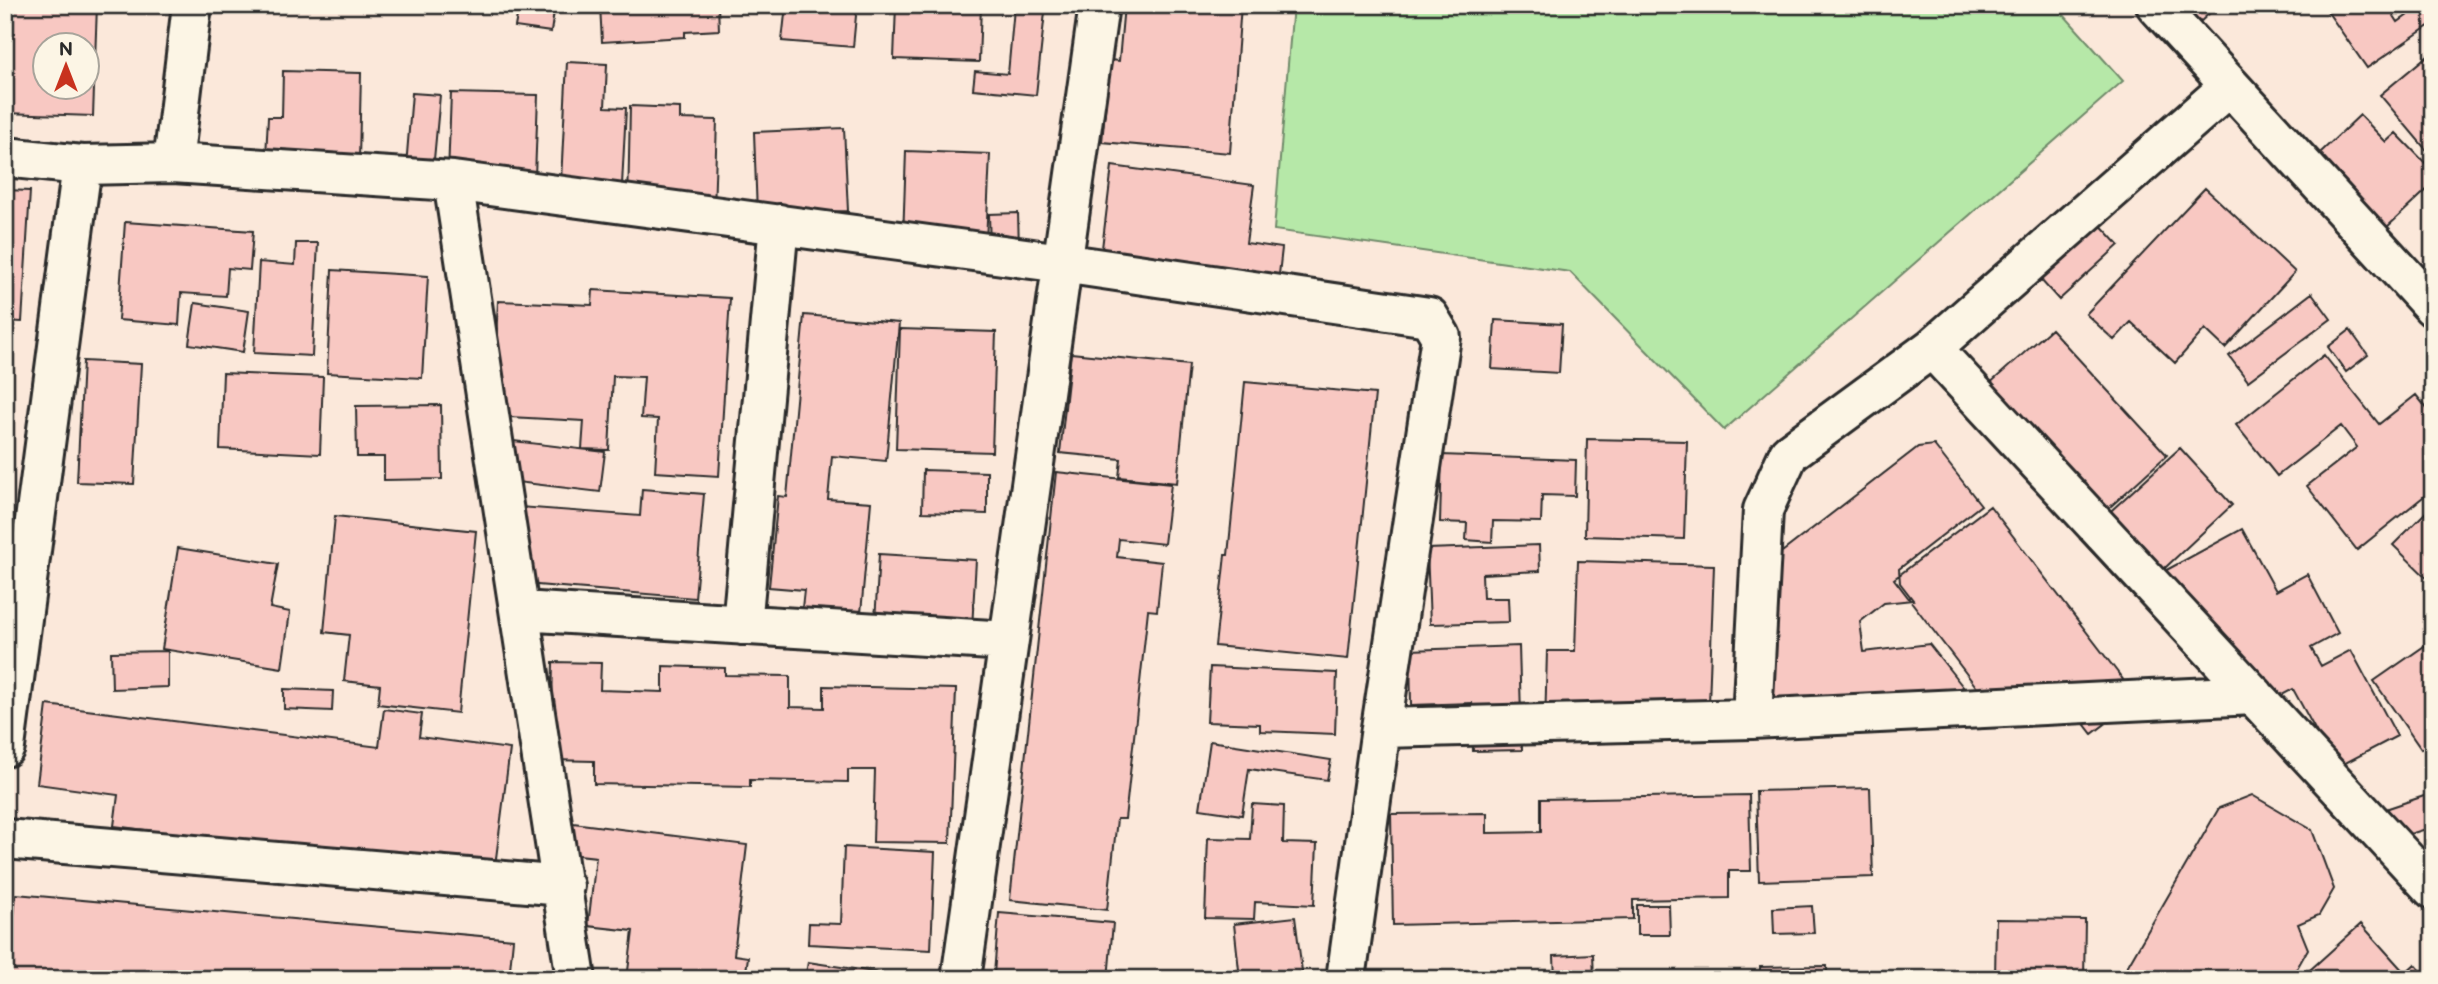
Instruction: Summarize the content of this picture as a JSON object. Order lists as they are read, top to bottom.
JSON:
{
  "north": "top"
}
